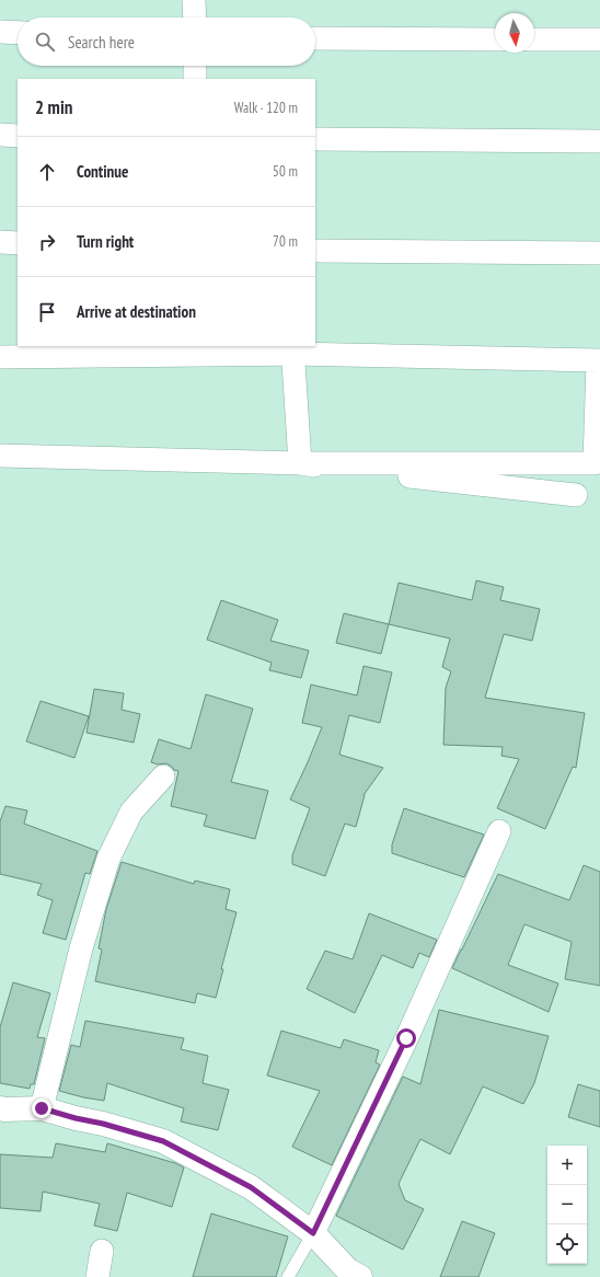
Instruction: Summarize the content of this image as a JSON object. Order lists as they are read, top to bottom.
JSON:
{
  "north": "bottom",
  "page": {
    "search": "Search here",
    "heading": ["2 min", "Walk · 120 m"],
    "list": [
      ["Continue", "50 m"],
      ["Turn right", "70 m"],
      "Arrive at destination"
    ],
    "map_buttons": ["+", "−"]
  }
}
